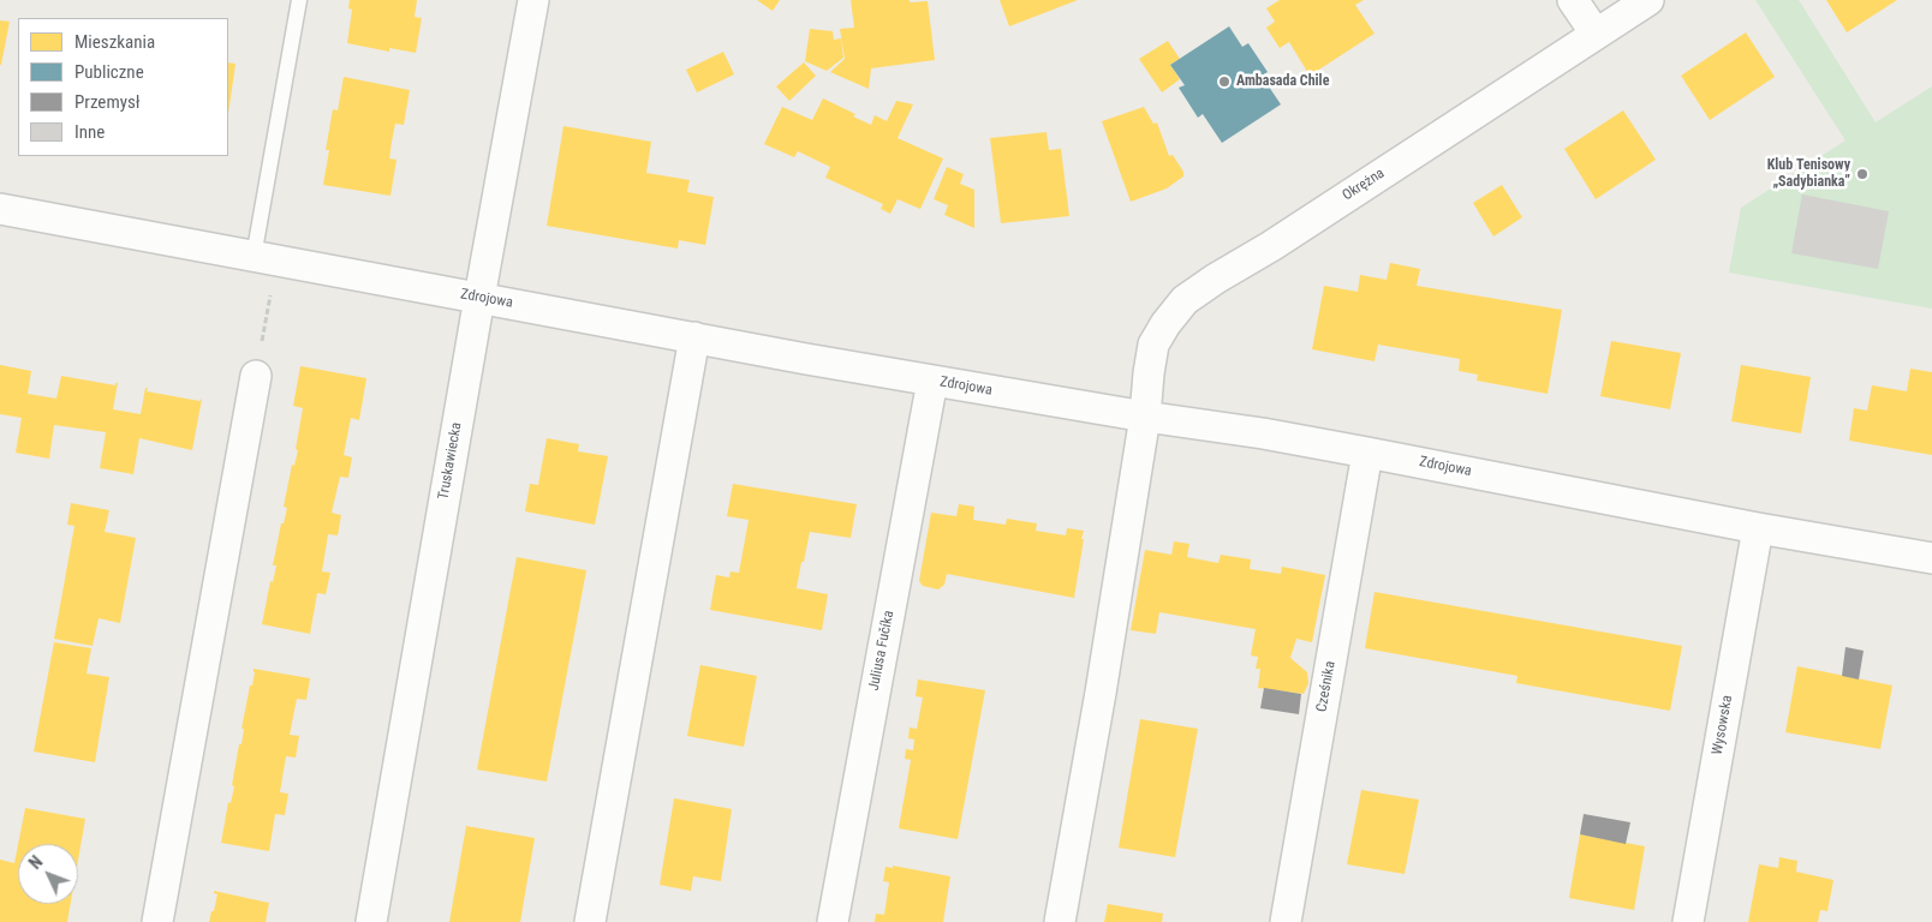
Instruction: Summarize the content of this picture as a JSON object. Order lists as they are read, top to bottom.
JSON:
{
  "streets": {
    "street": [
      "Okrężna",
      "Zdrojowa",
      "Truskawiecka",
      "Juliusa Fučíka",
      "Cześnika",
      "Wysowska"
    ]
  },
  "crossings": [
    ["Okrężna", "Zdrojowa"],
    ["Zdrojowa", "Truskawiecka"],
    ["Zdrojowa", "Juliusa Fučíka"],
    ["Zdrojowa", "Cześnika"],
    ["Zdrojowa", "Wysowska"]
  ],
  "places": ["Ambasada Chile", "Klub Tenisowy „Sadybianka”"],
  "legend": [
    "Mieszkania",
    "Publiczne",
    "Przemysł",
    "Inne"
  ],
  "north": "top left"
}
